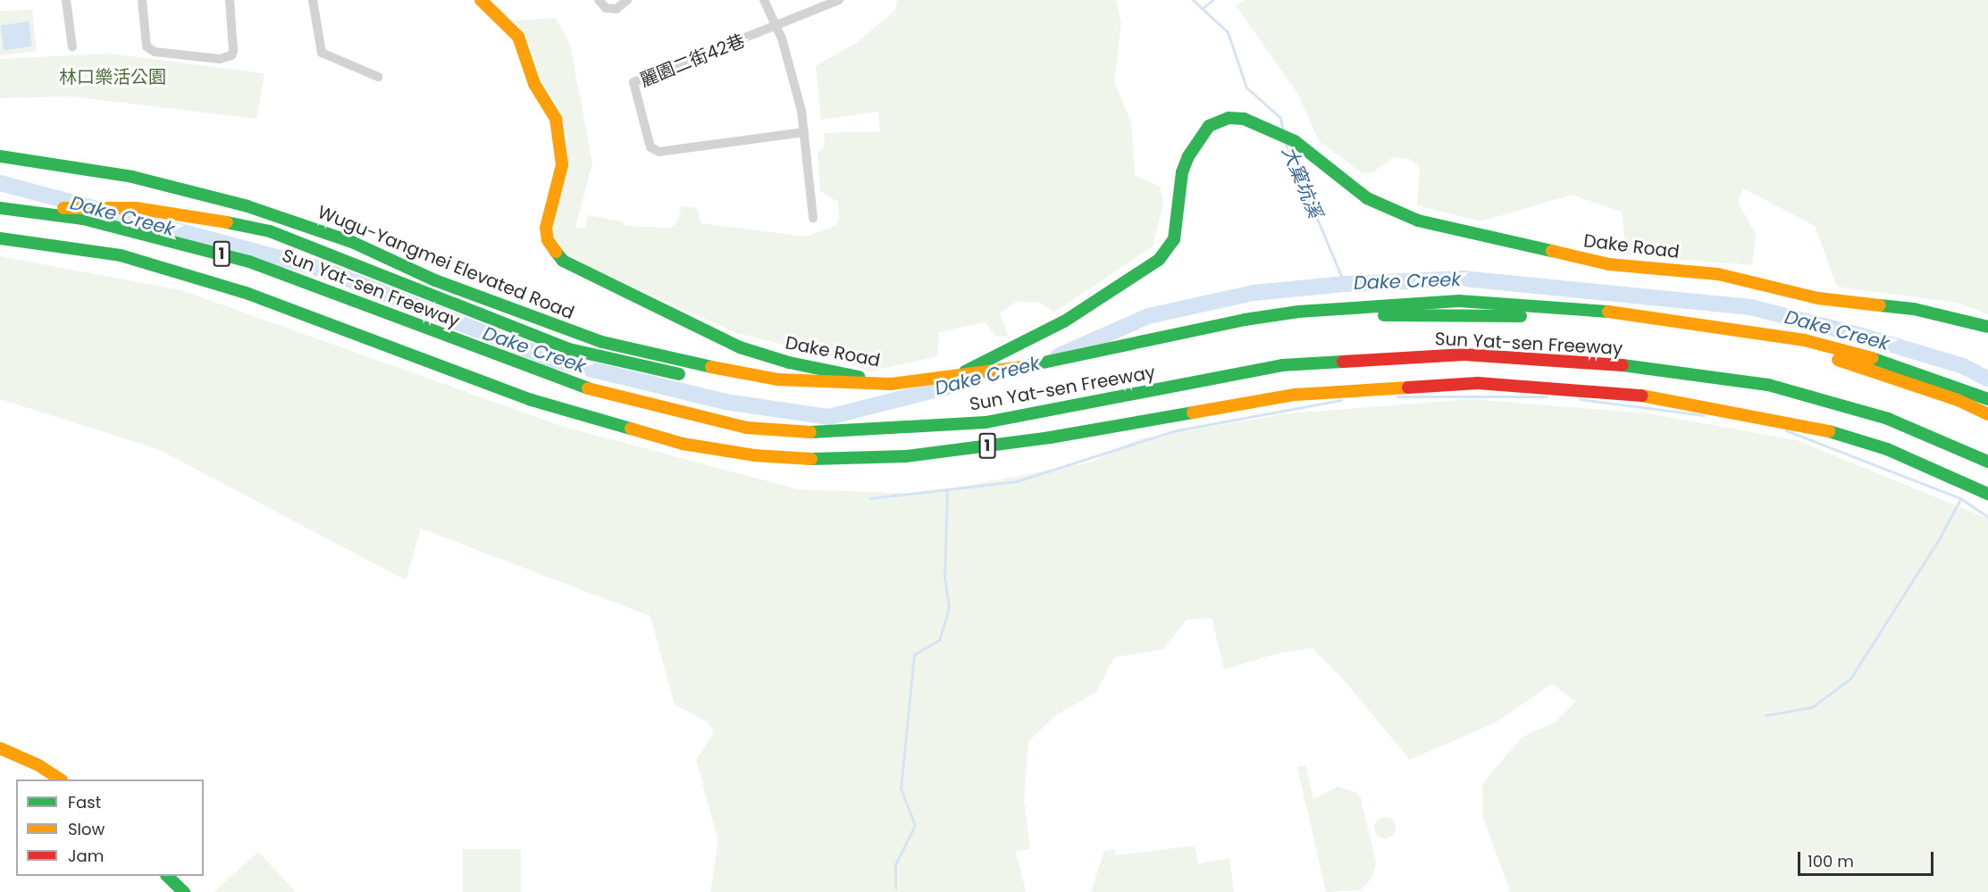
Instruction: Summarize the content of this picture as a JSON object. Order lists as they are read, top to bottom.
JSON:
{
  "streets": {
    "main road": [
      "Dake Road",
      "1",
      "Wugu-Yangmei Elevated Road",
      "Sun Yat-sen Freeway"
    ],
    "street": ["麗園二街42巷"]
  },
  "water": ["大窠坑溪", "Dake Creek"],
  "parks": ["林口樂活公園"],
  "legend": ["Fast", "Slow", "Jam"],
  "scale_bar": "100 m"
}
